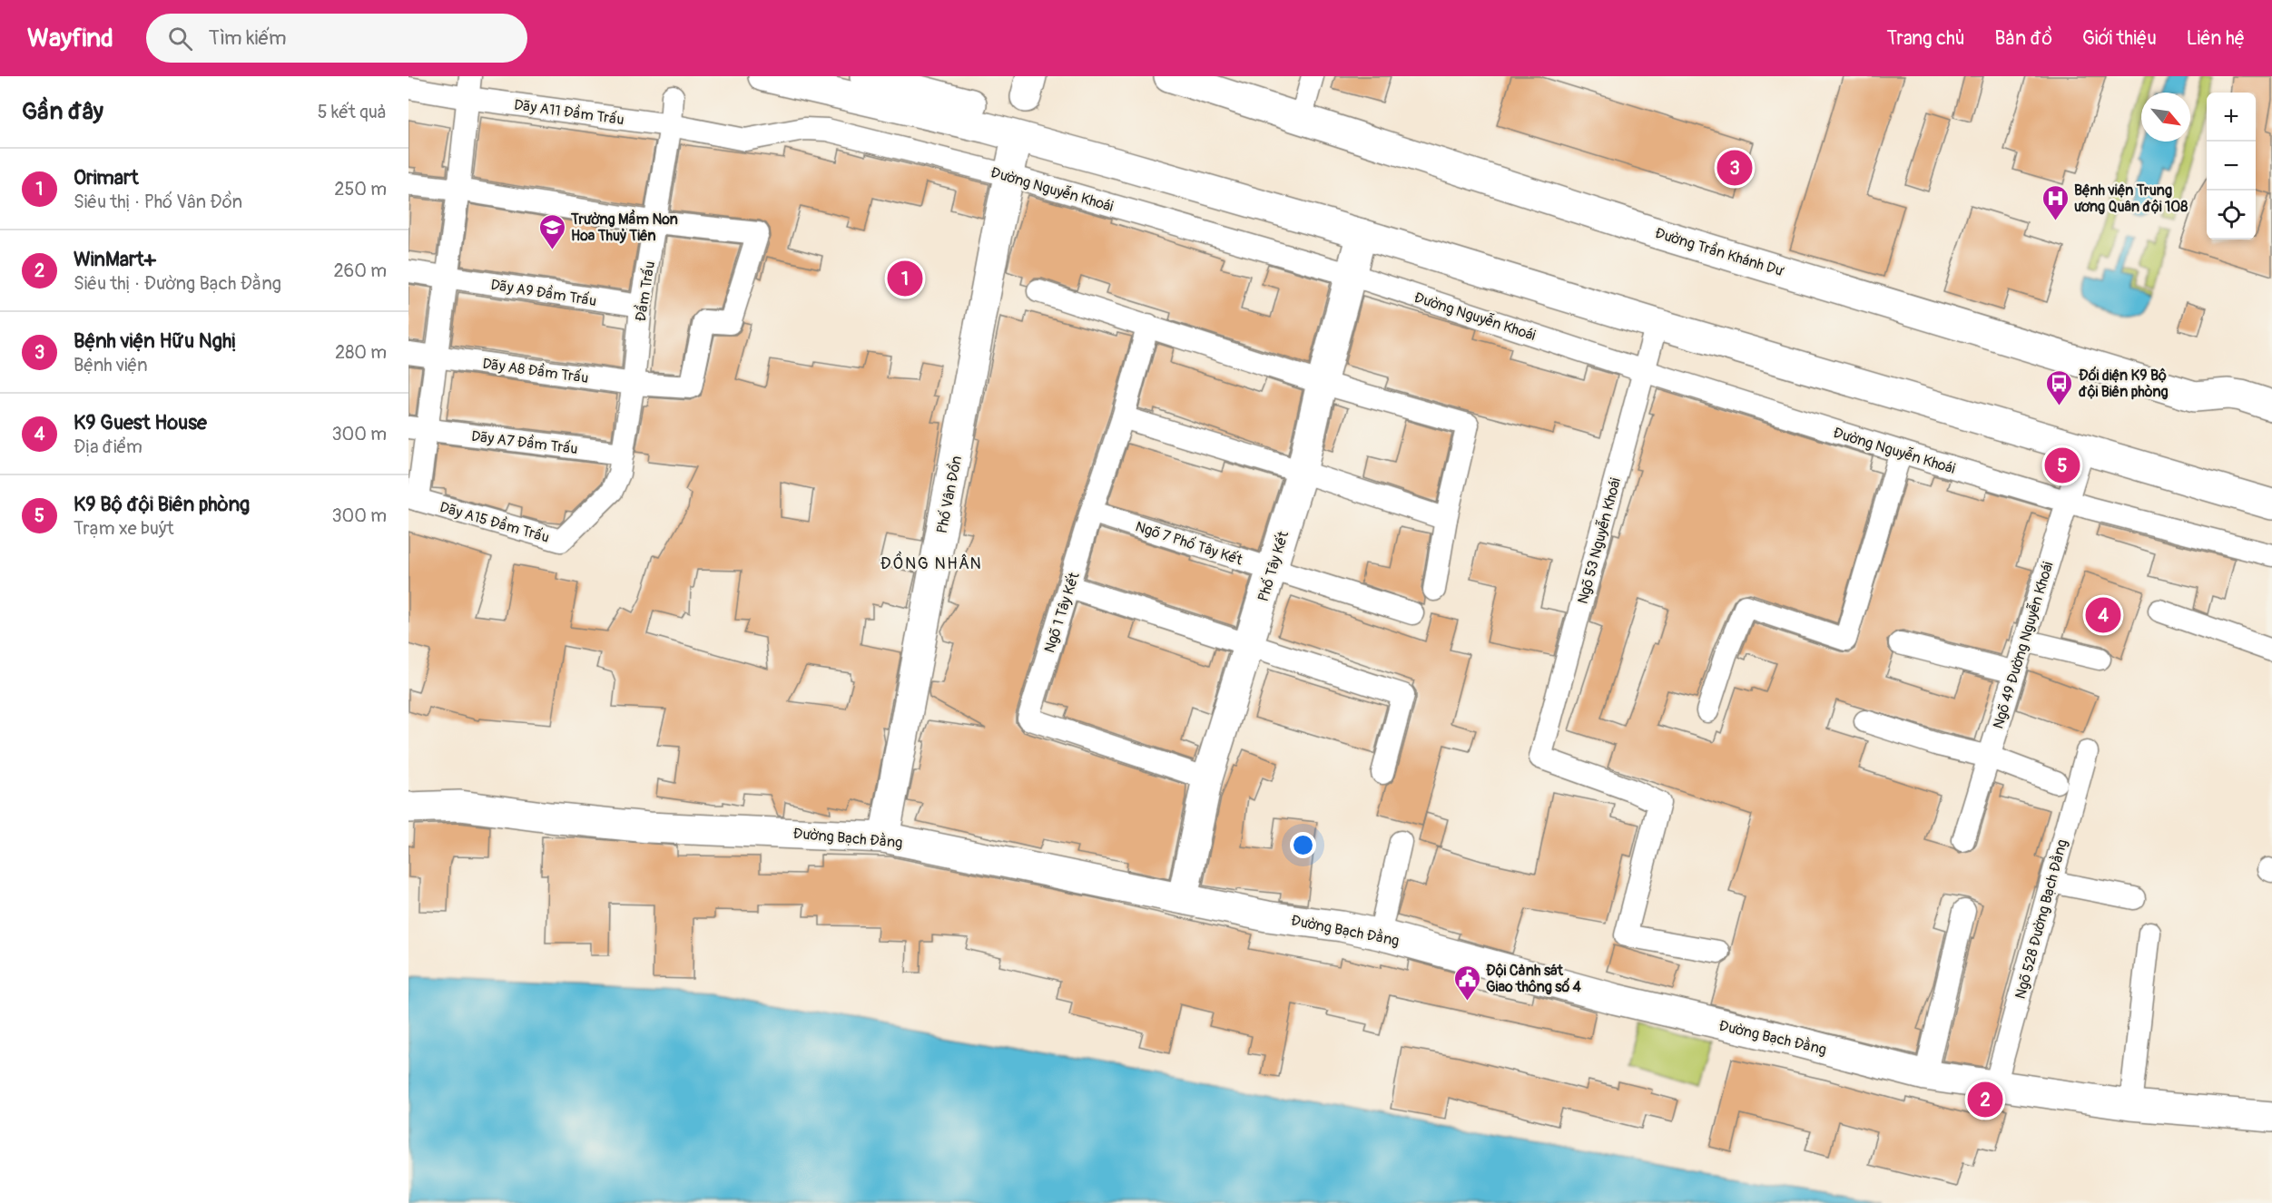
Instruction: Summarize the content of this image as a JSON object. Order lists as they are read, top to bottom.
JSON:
{
  "streets": {
    "main road": [
      "Đường Trần Khánh Dư",
      "Phố Vân Đồn",
      "Phố Tây Kết",
      "Đường Bạch Đằng"
    ],
    "street": [
      "Dãy A11 Đầm Trấu",
      "Đường Nguyễn Khoái",
      "Đầm Trấu",
      "Dãy A9 Đầm Trấu",
      "Dãy A8 Đầm Trấu",
      "Dãy A7 Đầm Trấu",
      "Dãy A15 Đầm Trấu",
      "Ngõ 53 Nguyễn Khoái",
      "Ngõ 7 Phố Tây Kết",
      "Ngõ 1 Tây Kết",
      "Ngõ 49 Đường Nguyễn Khoái",
      "Ngõ 528 Đường Bạch Đằng"
    ]
  },
  "crossings": [
    ["Dãy A11 Đầm Trấu", "Đường Nguyễn Khoái"],
    ["Dãy A11 Đầm Trấu", "Đầm Trấu"],
    ["Đường Nguyễn Khoái", "Đầm Trấu"],
    ["Đường Nguyễn Khoái", "Phố Vân Đồn"],
    ["Đường Nguyễn Khoái", "Ngõ 53 Nguyễn Khoái"],
    ["Đường Nguyễn Khoái", "Phố Tây Kết"],
    ["Đường Nguyễn Khoái", "Ngõ 49 Đường Nguyễn Khoái"],
    ["Đầm Trấu", "Dãy A9 Đầm Trấu"],
    ["Đầm Trấu", "Dãy A8 Đầm Trấu"],
    ["Đầm Trấu", "Dãy A7 Đầm Trấu"],
    ["Đầm Trấu", "Dãy A15 Đầm Trấu"],
    ["Dãy A7 Đầm Trấu", "Dãy A15 Đầm Trấu"],
    ["Phố Vân Đồn", "Đường Bạch Đằng"],
    ["Ngõ 7 Phố Tây Kết", "Phố Tây Kết"],
    ["Ngõ 7 Phố Tây Kết", "Ngõ 1 Tây Kết"],
    ["Phố Tây Kết", "Ngõ 1 Tây Kết"],
    ["Phố Tây Kết", "Đường Bạch Đằng"],
    ["Đường Bạch Đằng", "Ngõ 528 Đường Bạch Đằng"]
  ],
  "districts": ["ĐỒNG NHÂN"],
  "places": {
    "hospital": ["Bệnh viện Trung ương Quân đội 108"],
    "school or university": ["Trường Mầm Non Hoa Thuỷ Tiên"],
    "bus stop": ["Đối diện K9 Bộ đội Biên phòng"],
    "public building": ["Đội Cảnh sát Giao thông số 4"]
  },
  "north": "bottom right",
  "page": {
    "header": "Wayfind",
    "search": "Tìm kiếm",
    "nav": [
      "Trang chủ",
      "Bản đồ",
      "Giới thiệu",
      "Liên hệ"
    ],
    "heading": ["Gần đây", "5 kết quả"],
    "map_buttons": ["+", "−"],
    "list": [
      {
        "mark": "1",
        "name": "Orimart",
        "note": "Siêu thị · Phố Vân Đồn",
        "value": "250 m"
      },
      {
        "mark": "2",
        "name": "WinMart+",
        "note": "Siêu thị · Đường Bạch Đằng",
        "value": "260 m"
      },
      {
        "mark": "3",
        "name": "Bệnh viện Hữu Nghị",
        "note": "Bệnh viện",
        "value": "280 m"
      },
      {
        "mark": "4",
        "name": "K9 Guest House",
        "note": "Địa điểm",
        "value": "300 m"
      },
      {
        "mark": "5",
        "name": "K9 Bộ đội Biên phòng",
        "note": "Trạm xe buýt",
        "value": "300 m"
      }
    ],
    "pins": [
      "3",
      "1",
      "5",
      "4",
      "2"
    ]
  }
}
